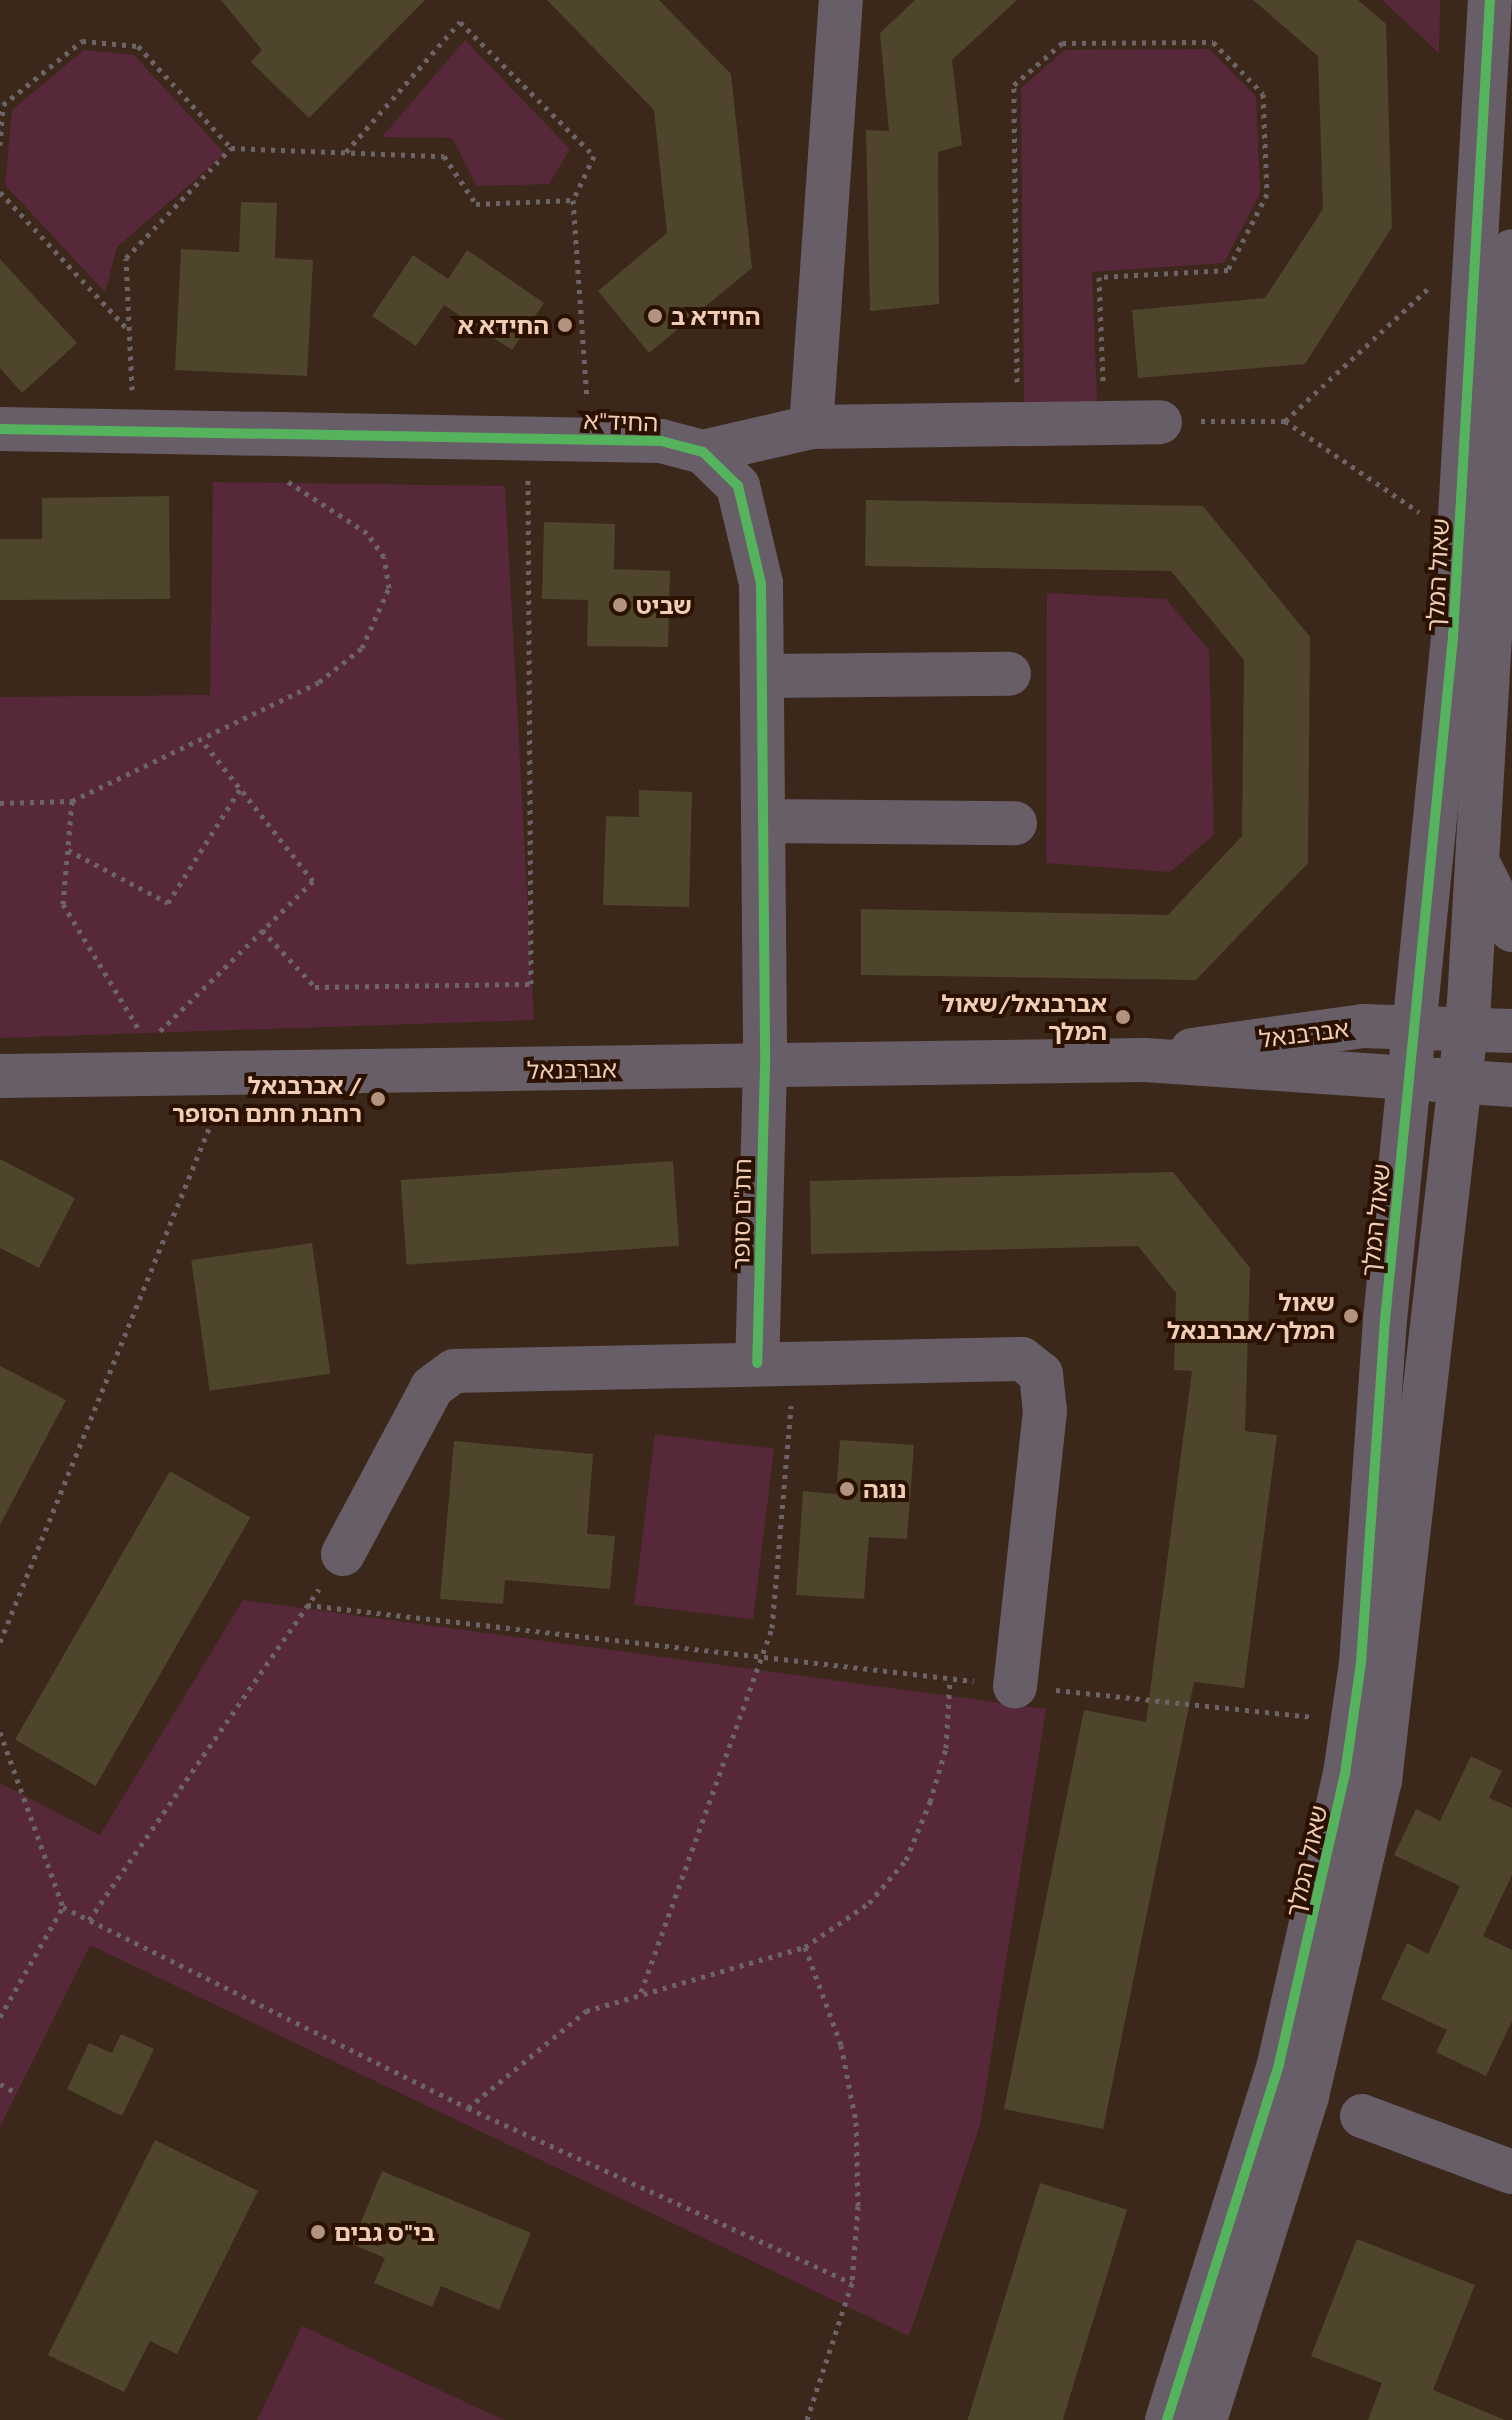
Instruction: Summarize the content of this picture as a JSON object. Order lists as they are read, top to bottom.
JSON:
{
  "streets": {
    "street": [
      "החיד\"א",
      "שאול המלך",
      "אברבנאל",
      "חת\"ם סופר"
    ]
  },
  "crossings": [
    ["החיד\"א", "אברבנאל"],
    ["החיד\"א", "חת\"ם סופר"],
    ["שאול המלך", "אברבנאל"],
    ["אברבנאל", "חת\"ם סופר"]
  ],
  "places": [
    "החידא ב",
    "החידא א",
    "שביט",
    "אברבנאל/שאול המלך",
    "אברבנאל / רחבת חתם הסופר",
    "שאול המלך/אברבנאל",
    "נוגה",
    "בי\"ס גבים"
  ]
}
